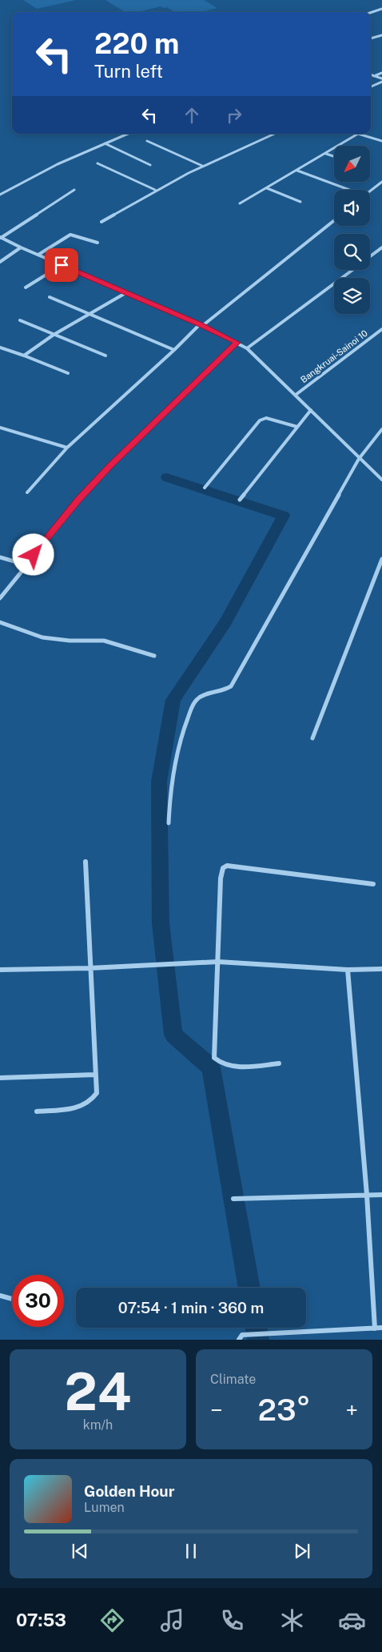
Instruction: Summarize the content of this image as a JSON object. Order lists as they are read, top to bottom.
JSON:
{
  "streets": {
    "street": ["Bangkruai-Sainoi 10"]
  },
  "north": "bottom left",
  "page": {
    "turn": ["220 m", "Turn left"],
    "limit": "30",
    "trip": "07:54 · 1 min · 360 m",
    "tile": [
      ["24", "km/h"],
      "Climate"
    ],
    "heat": ["−", "23°", "+"],
    "song": ["Golden Hour", "Lumen"],
    "tabs": "07:53"
  }
}
